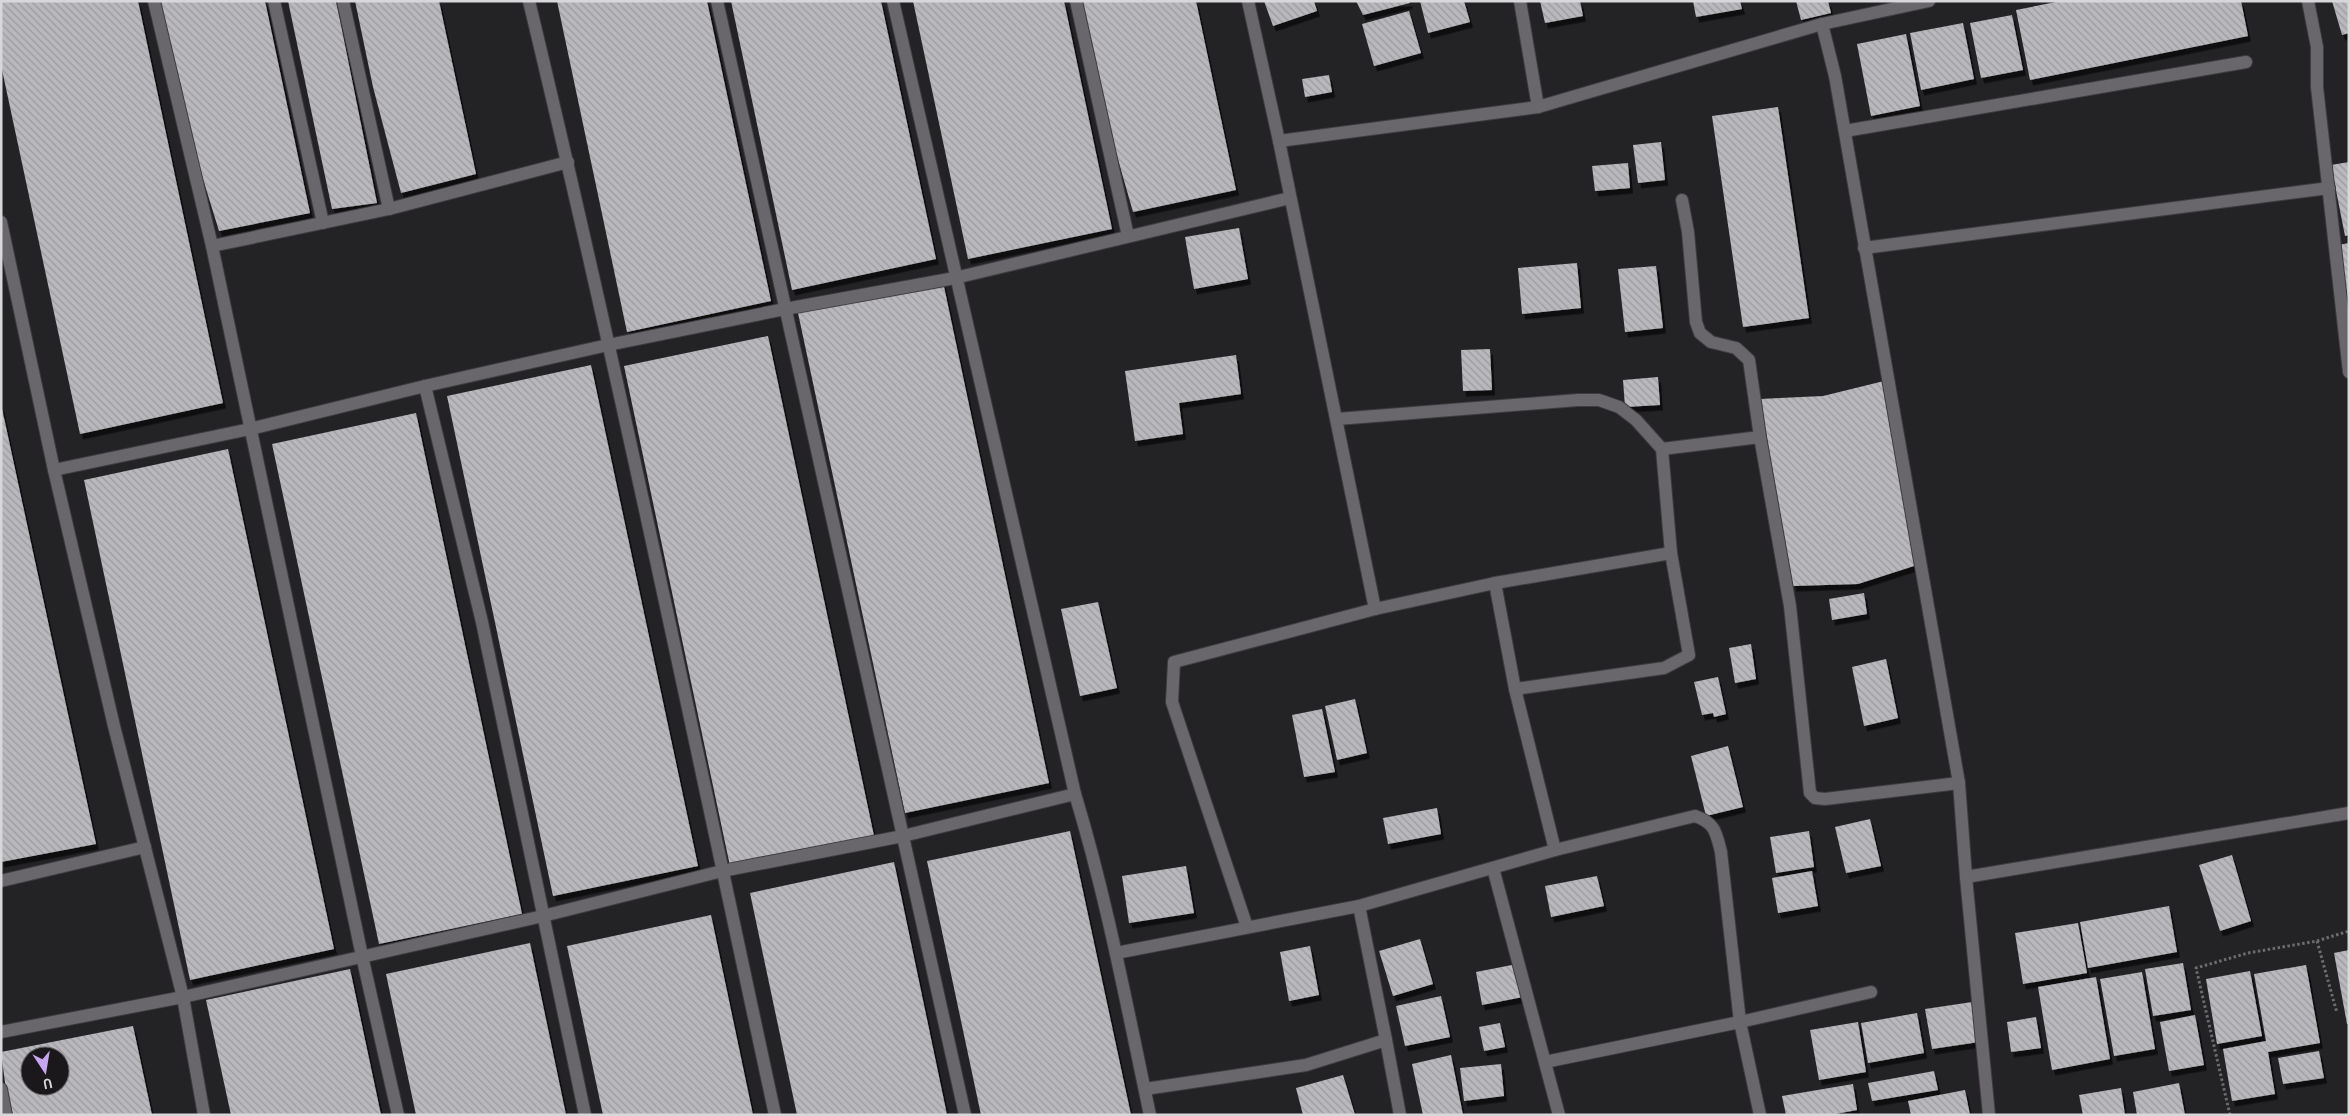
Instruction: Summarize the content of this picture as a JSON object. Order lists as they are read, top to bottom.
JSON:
{
  "north": "bottom"
}
